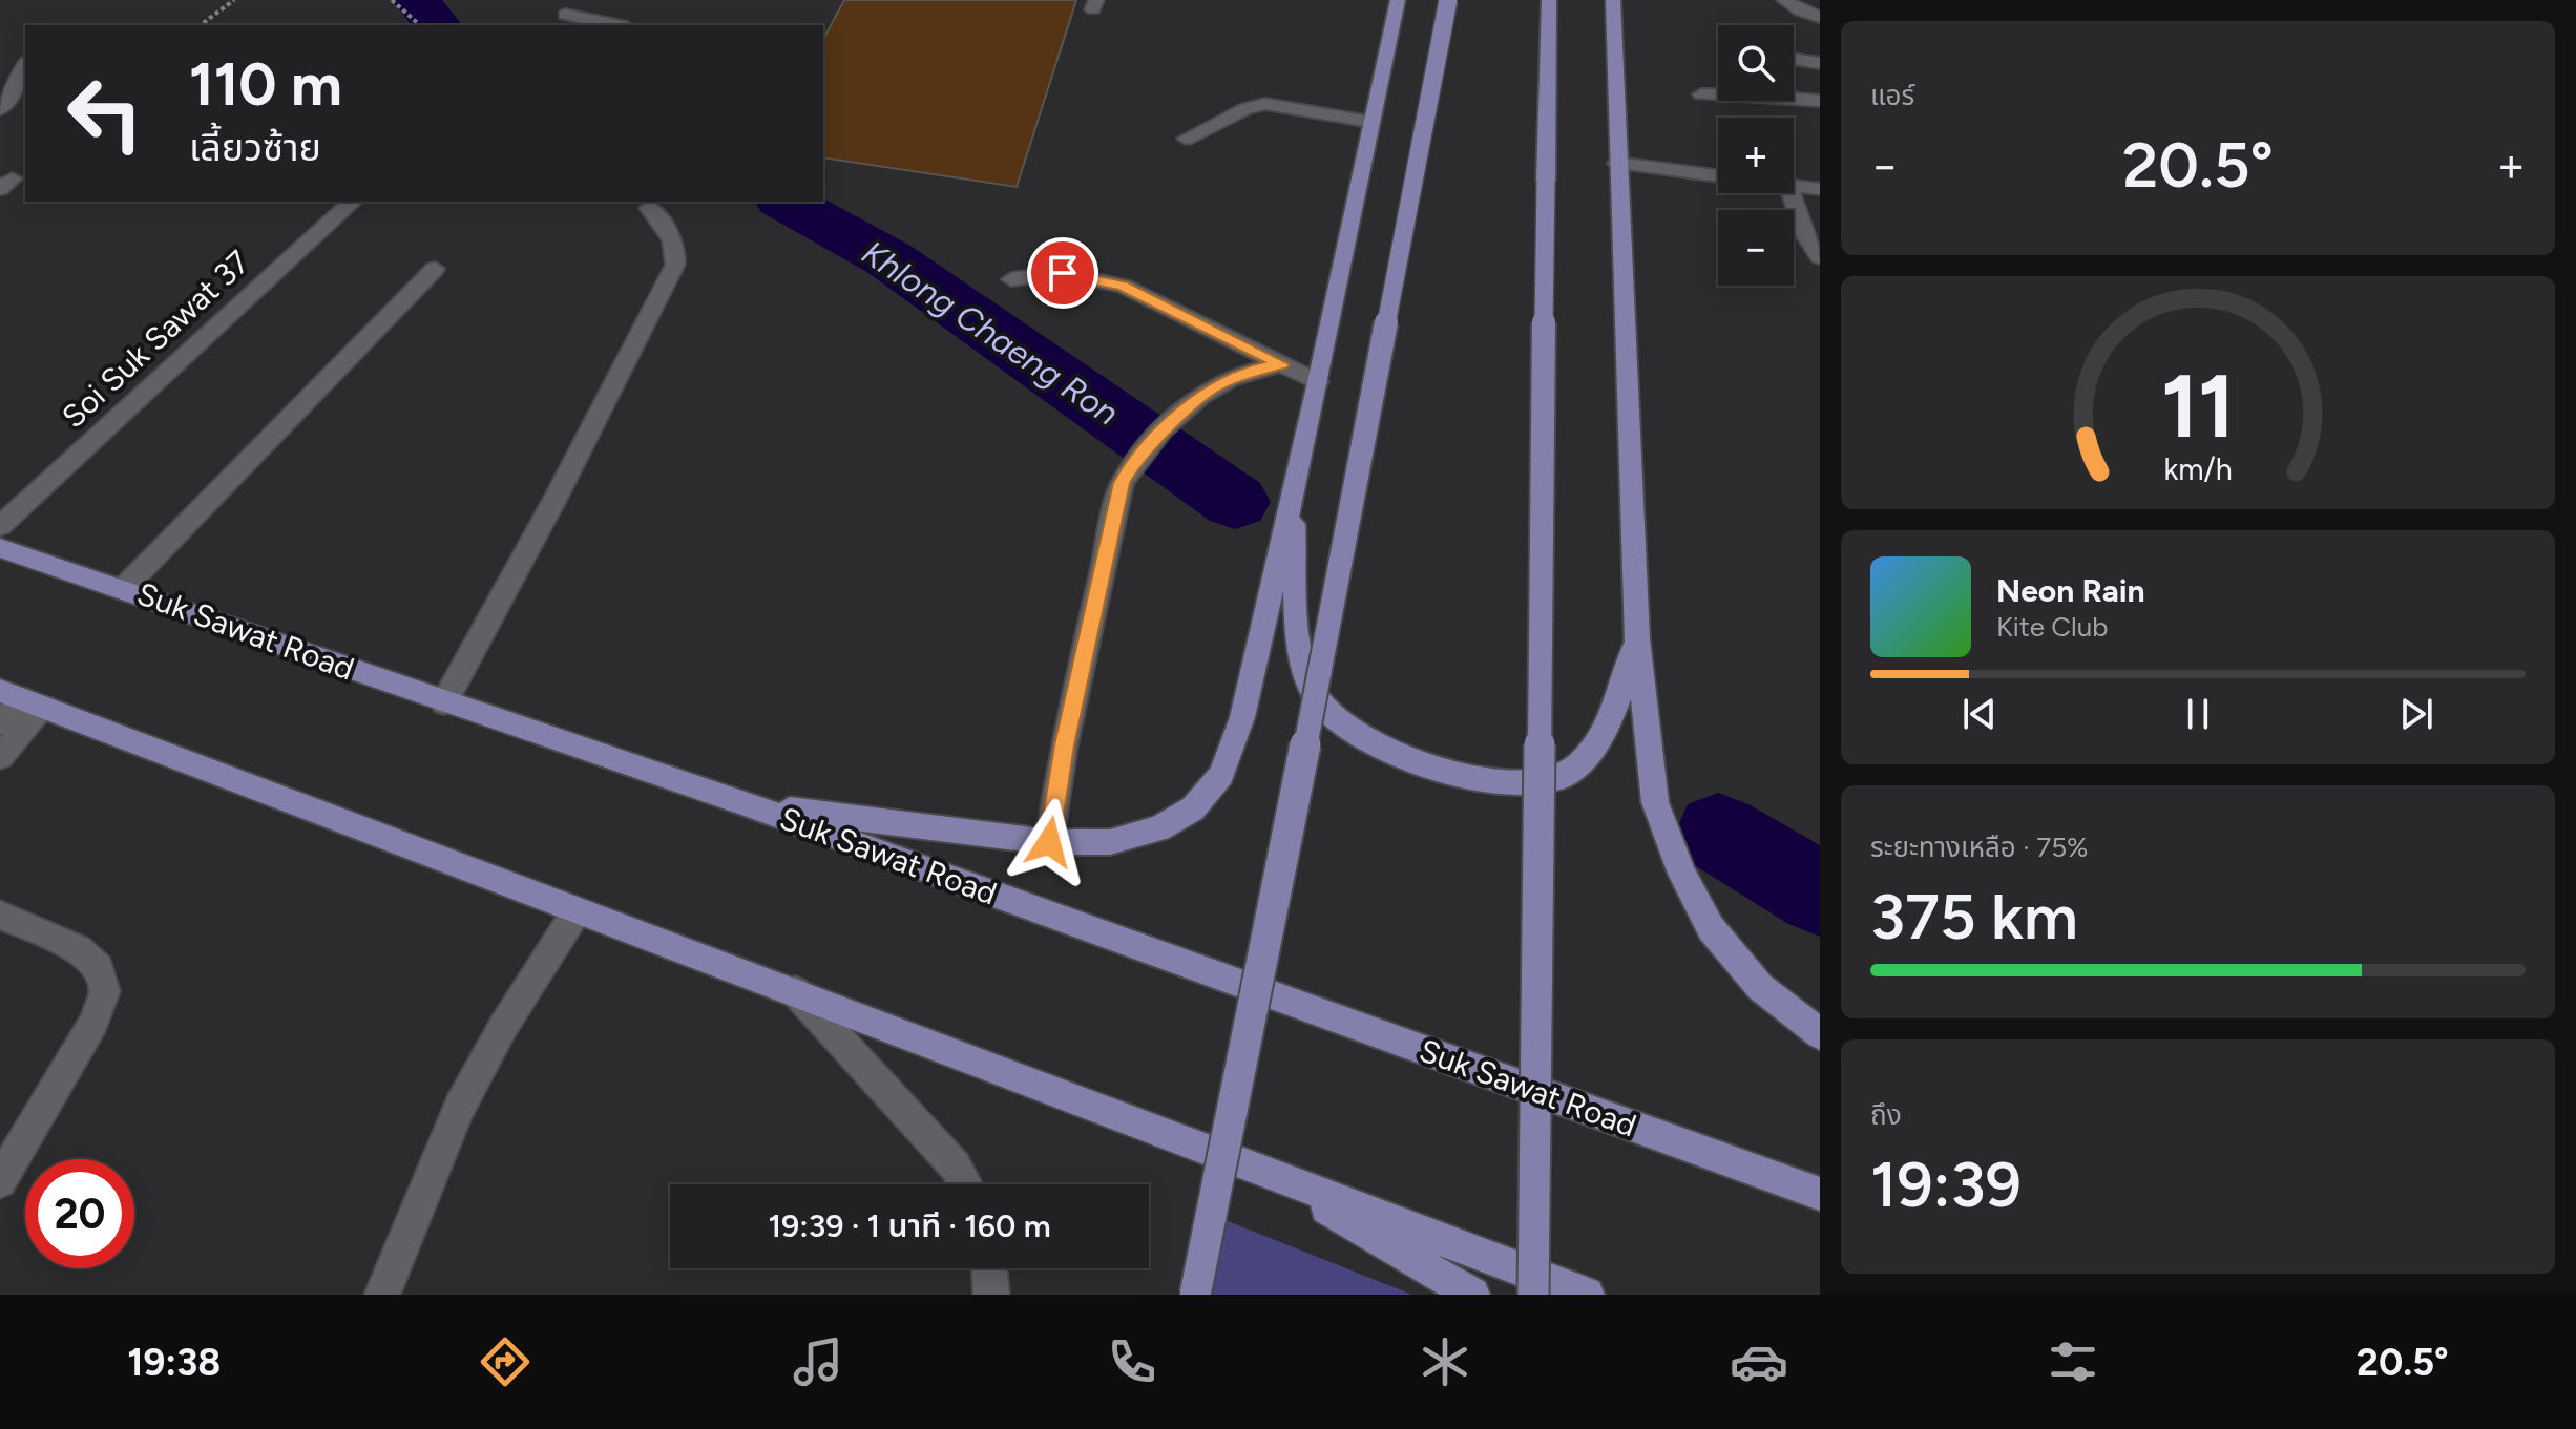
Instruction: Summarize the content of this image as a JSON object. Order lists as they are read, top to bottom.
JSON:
{
  "streets": {
    "main road": ["Suk Sawat Road"],
    "street": ["Soi Suk Sawat 37"]
  },
  "water": ["Khlong Chaeng Ron"],
  "page": {
    "tile": [
      "แอร์",
      ["ระยะทางเหลือ · 75%", "375 km"],
      ["ถึง", "19:39"]
    ],
    "map_buttons": ["+", "−"],
    "turn": ["110 m", "เลี้ยวซ้าย"],
    "heat": ["−", "20.5°", "+"],
    "song": ["Neon Rain", "Kite Club"],
    "limit": "20",
    "trip": "19:39 · 1 นาที · 160 m",
    "tabs": ["19:38", "20.5°"],
    "gauge": ["11", "km/h"]
  }
}
